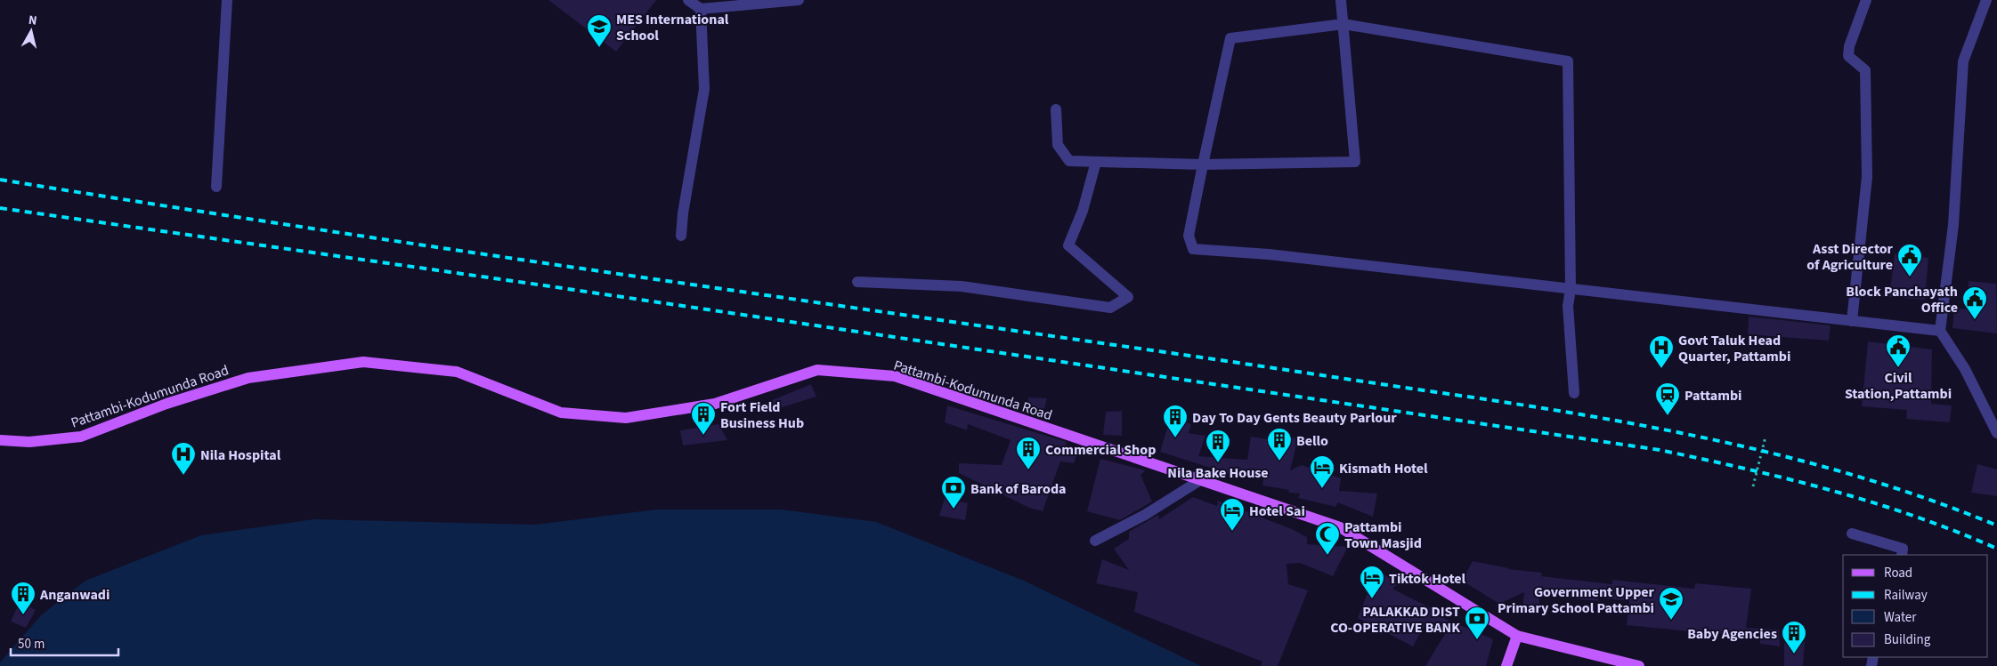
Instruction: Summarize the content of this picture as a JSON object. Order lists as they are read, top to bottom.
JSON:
{
  "streets": {
    "main road": ["Pattambi-Kodumunda Road"]
  },
  "places": {
    "school or university": ["MES International School", "Government Upper Primary School Pattambi"],
    "public building": ["Asst Director of Agriculture", "Block Panchayath Office", "Civil Station,Pattambi"],
    "hospital": ["Govt Taluk Head Quarter, Pattambi", "Nila Hospital"],
    "station": ["Pattambi"],
    "building": [
      "Fort Field Business Hub",
      "Day To Day Gents Beauty Parlour",
      "Bello",
      "Nila Bake House",
      "Commercial Shop",
      "Anganwadi",
      "Baby Agencies"
    ],
    "hotel": ["Kismath Hotel", "Hotel Sai", "Tiktok Hotel"],
    "bank": ["Bank of Baroda", "PALAKKAD DIST CO-OPERATIVE BANK"],
    "mosque": ["Pattambi Town Masjid"]
  },
  "legend": [
    "Road",
    "Railway",
    "Water",
    "Building"
  ],
  "scale_bar": "50 m",
  "north": "top"
}
